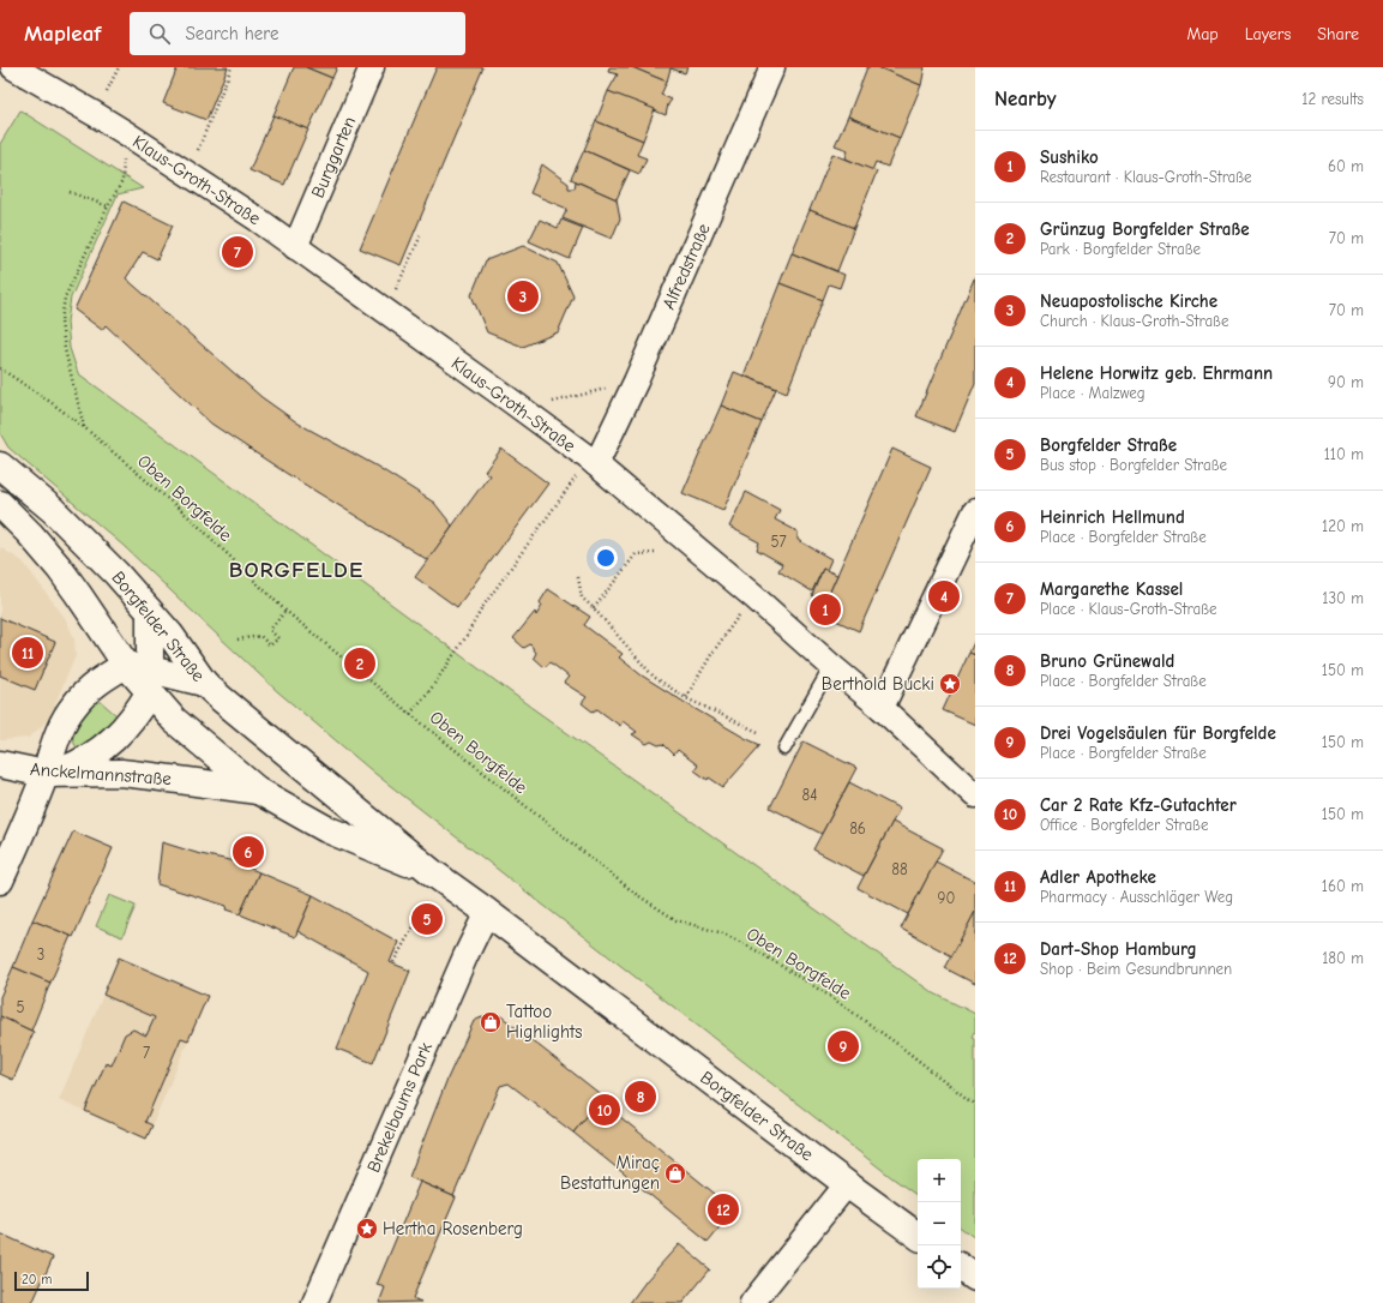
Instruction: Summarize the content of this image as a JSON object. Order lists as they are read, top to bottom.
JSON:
{
  "streets": {
    "main road": ["Borgfelder Straße", "Anckelmannstraße"],
    "street": [
      "Burggarten",
      "Klaus-Groth-Straße",
      "Alfredstraße",
      "Brekelbaums Park"
    ],
    "path": ["Oben Borgfelde"]
  },
  "crossings": [
    ["Burggarten", "Klaus-Groth-Straße"],
    ["Klaus-Groth-Straße", "Alfredstraße"],
    ["Borgfelder Straße", "Anckelmannstraße"],
    ["Borgfelder Straße", "Brekelbaums Park"]
  ],
  "districts": ["BORGFELDE"],
  "places": {
    "place": ["Berthold Bucki", "Hertha Rosenberg"],
    "shop": ["Tattoo Highlights", "Miraç Bestattungen"]
  },
  "house_numbers": [
    "57",
    "84",
    "86",
    "88",
    "90",
    "3",
    "5",
    "7"
  ],
  "scale_bar": "20 m",
  "page": {
    "header": "Mapleaf",
    "search": "Search here",
    "nav": ["Map", "Layers", "Share"],
    "heading": ["Nearby", "12 results"],
    "list": [
      {
        "mark": "1",
        "name": "Sushiko",
        "note": "Restaurant · Klaus-Groth-Straße",
        "value": "60 m"
      },
      {
        "mark": "2",
        "name": "Grünzug Borgfelder Straße",
        "note": "Park · Borgfelder Straße",
        "value": "70 m"
      },
      {
        "mark": "3",
        "name": "Neuapostolische Kirche",
        "note": "Church · Klaus-Groth-Straße",
        "value": "70 m"
      },
      {
        "mark": "4",
        "name": "Helene Horwitz geb. Ehrmann",
        "note": "Place · Malzweg",
        "value": "90 m"
      },
      {
        "mark": "5",
        "name": "Borgfelder Straße",
        "note": "Bus stop · Borgfelder Straße",
        "value": "110 m"
      },
      {
        "mark": "6",
        "name": "Heinrich Hellmund",
        "note": "Place · Borgfelder Straße",
        "value": "120 m"
      },
      {
        "mark": "7",
        "name": "Margarethe Kassel",
        "note": "Place · Klaus-Groth-Straße",
        "value": "130 m"
      },
      {
        "mark": "8",
        "name": "Bruno Grünewald",
        "note": "Place · Borgfelder Straße",
        "value": "150 m"
      },
      {
        "mark": "9",
        "name": "Drei Vogelsäulen für Borgfelde",
        "note": "Place · Borgfelder Straße",
        "value": "150 m"
      },
      {
        "mark": "10",
        "name": "Car 2 Rate Kfz-Gutachter",
        "note": "Office · Borgfelder Straße",
        "value": "150 m"
      },
      {
        "mark": "11",
        "name": "Adler Apotheke",
        "note": "Pharmacy · Ausschläger Weg",
        "value": "160 m"
      },
      {
        "mark": "12",
        "name": "Dart-Shop Hamburg",
        "note": "Shop · Beim Gesundbrunnen",
        "value": "180 m"
      }
    ],
    "pins": [
      "7",
      "3",
      "4",
      "1",
      "11",
      "2",
      "6",
      "5",
      "9",
      "8",
      "10",
      "12"
    ],
    "map_buttons": ["+", "−"],
    "scale": "20 m"
  }
}
